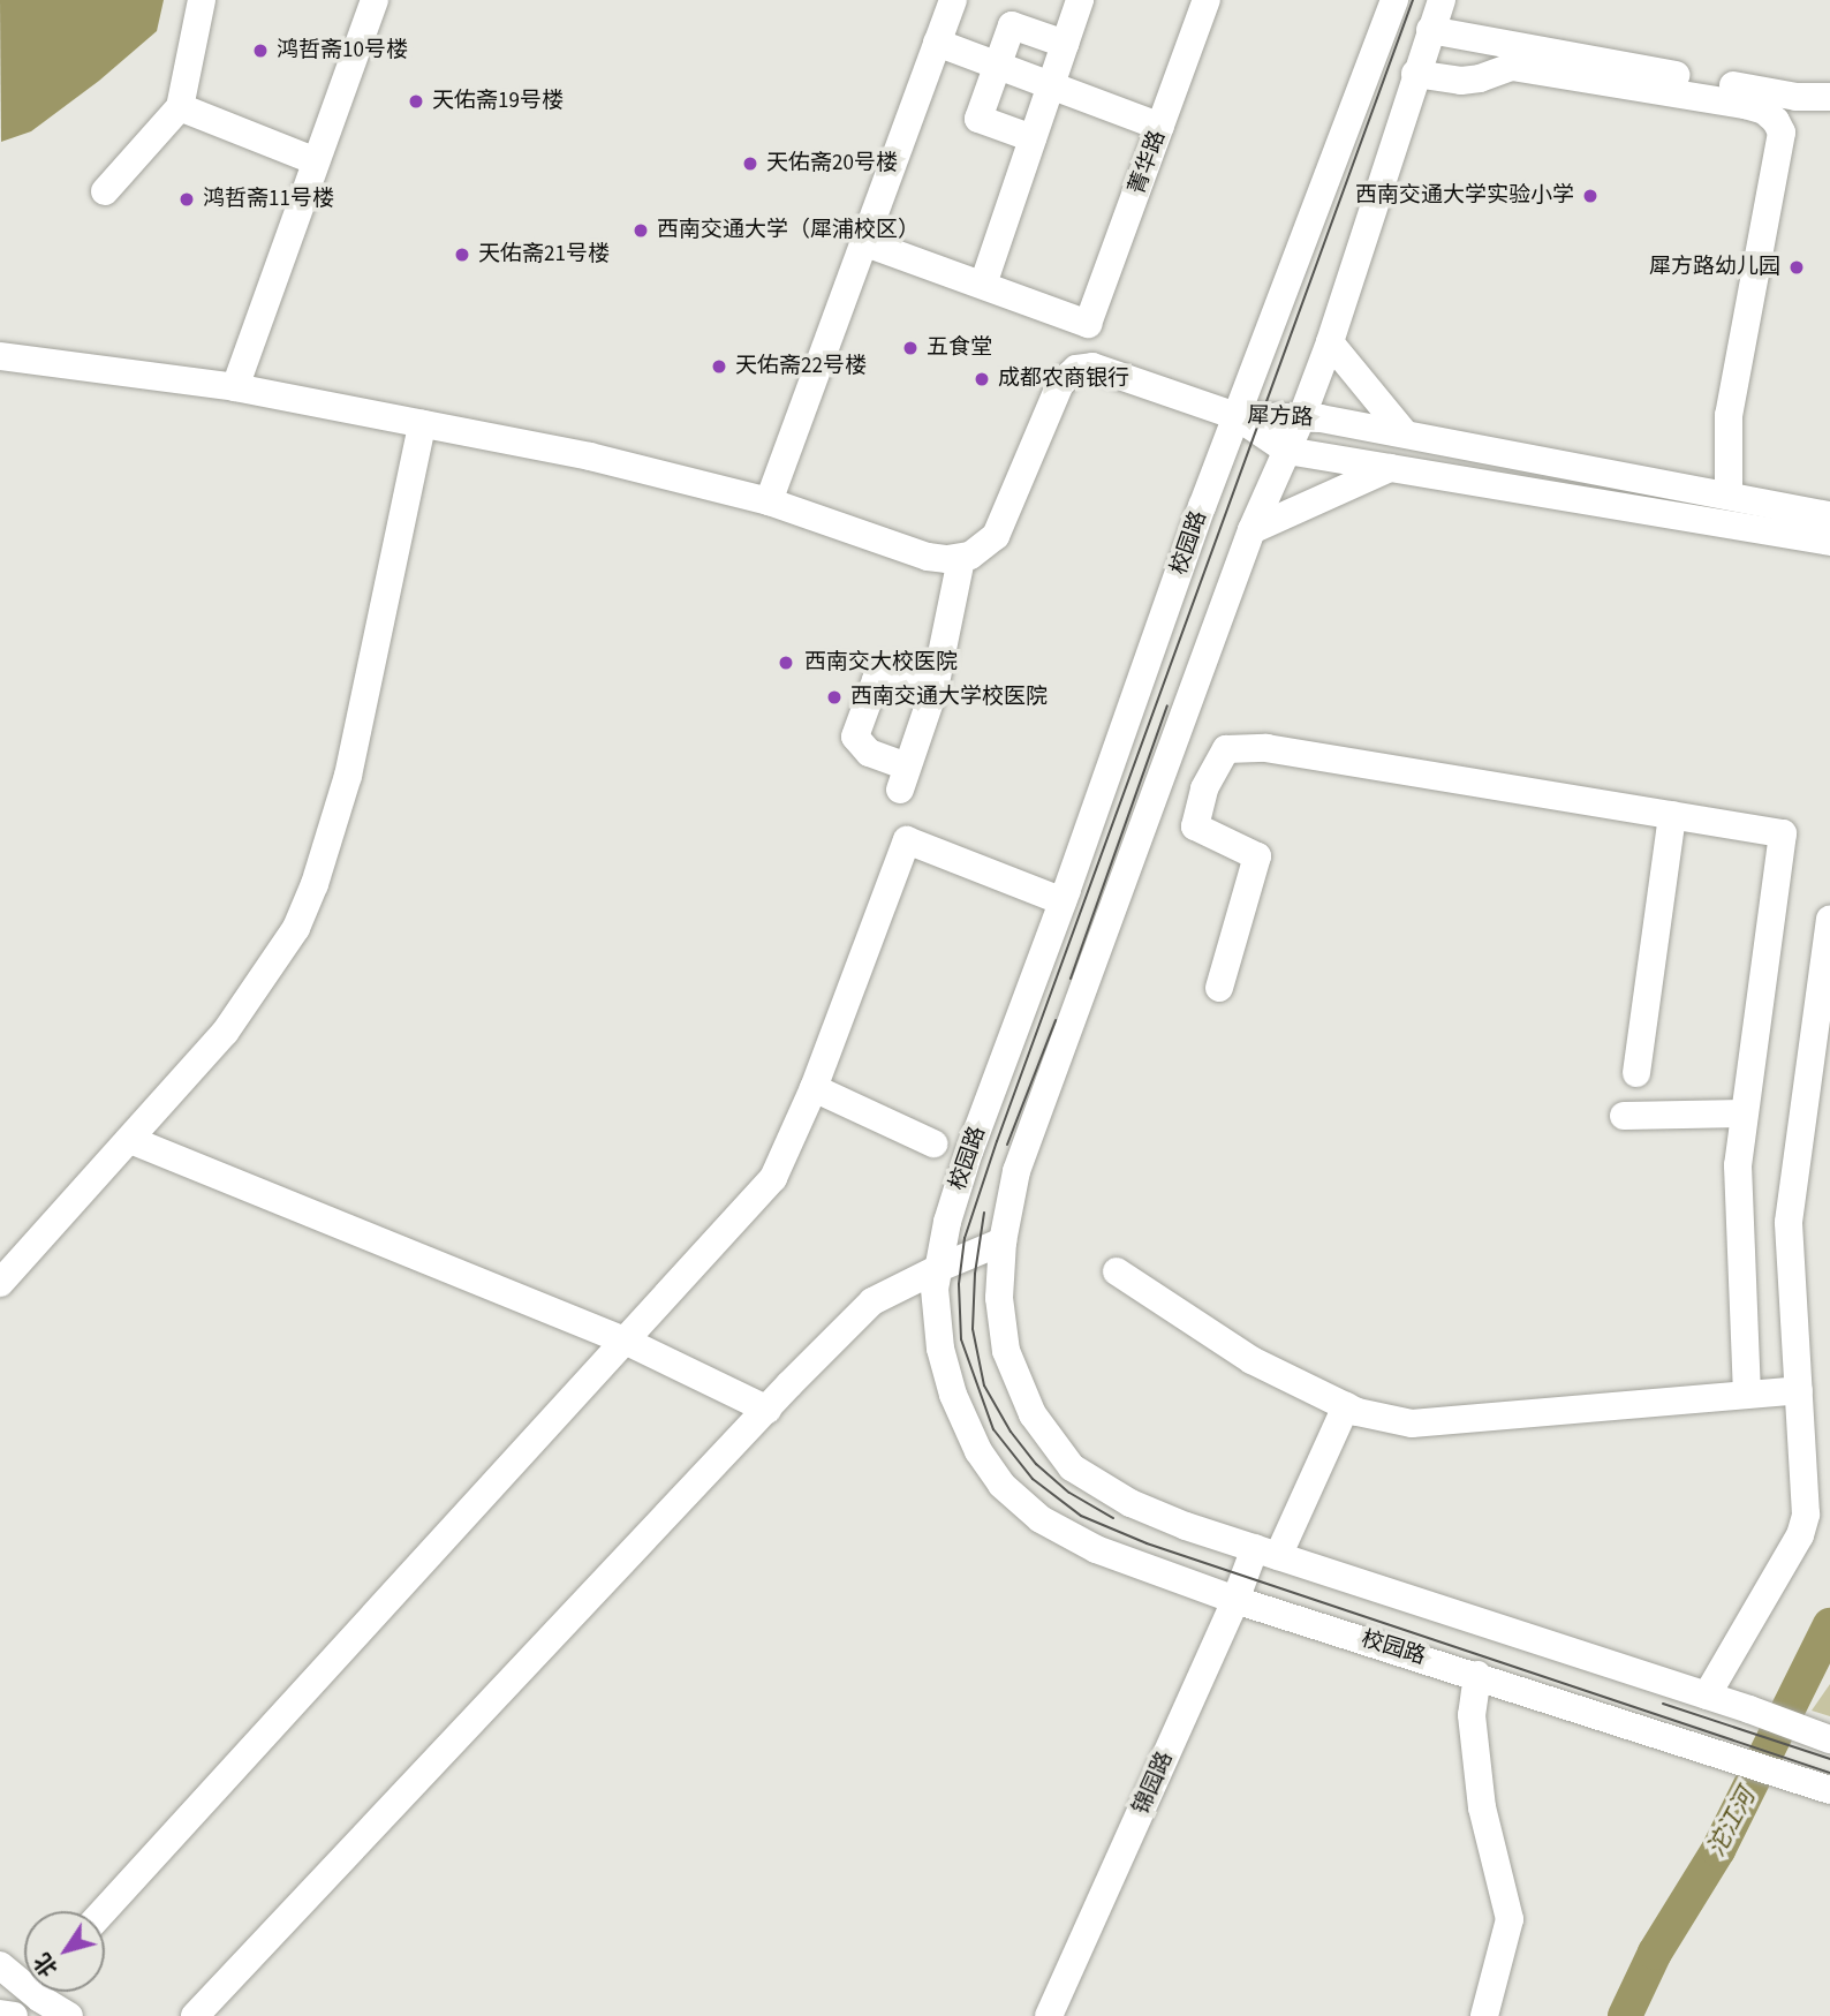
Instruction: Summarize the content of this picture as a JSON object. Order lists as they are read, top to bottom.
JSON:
{
  "streets": {
    "street": [
      "菁华路",
      "犀方路",
      "校园路",
      "锦园路"
    ]
  },
  "crossings": [
    ["犀方路", "校园路"],
    ["校园路", "锦园路"]
  ],
  "water": ["沱江河"],
  "places": [
    "鸿哲斋10号楼",
    "天佑斋19号楼",
    "天佑斋20号楼",
    "西南交通大学实验小学",
    "鸿哲斋11号楼",
    "西南交通大学（犀浦校区）",
    "天佑斋21号楼",
    "犀方路幼儿园",
    "五食堂",
    "天佑斋22号楼",
    "成都农商银行",
    "西南交大校医院",
    "西南交通大学校医院"
  ],
  "north": "bottom left"
}
